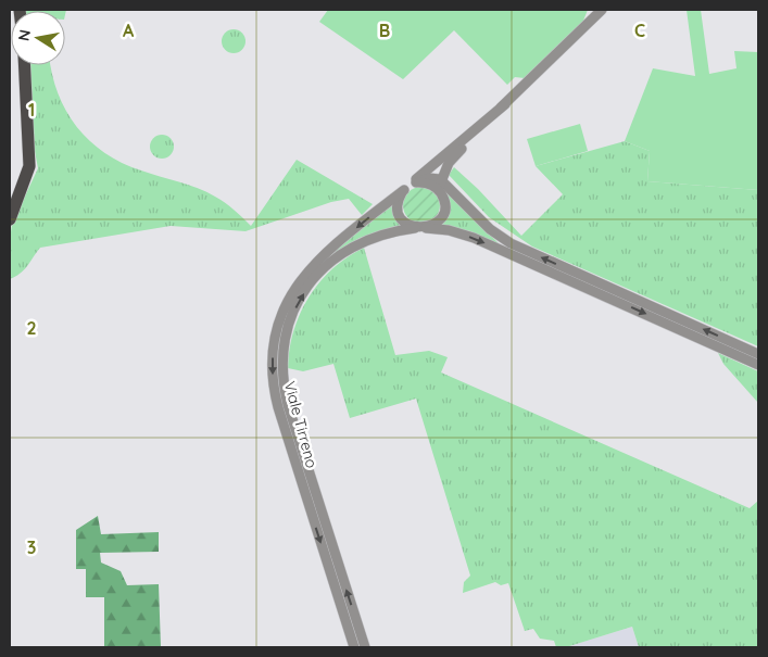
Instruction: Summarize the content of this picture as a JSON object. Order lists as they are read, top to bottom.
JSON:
{
  "streets": {
    "street": ["Viale Tirreno"]
  },
  "north": "left",
  "grid": {
    "columns": ["A", "B", "C"],
    "rows": ["1", "2", "3"]
  }
}
